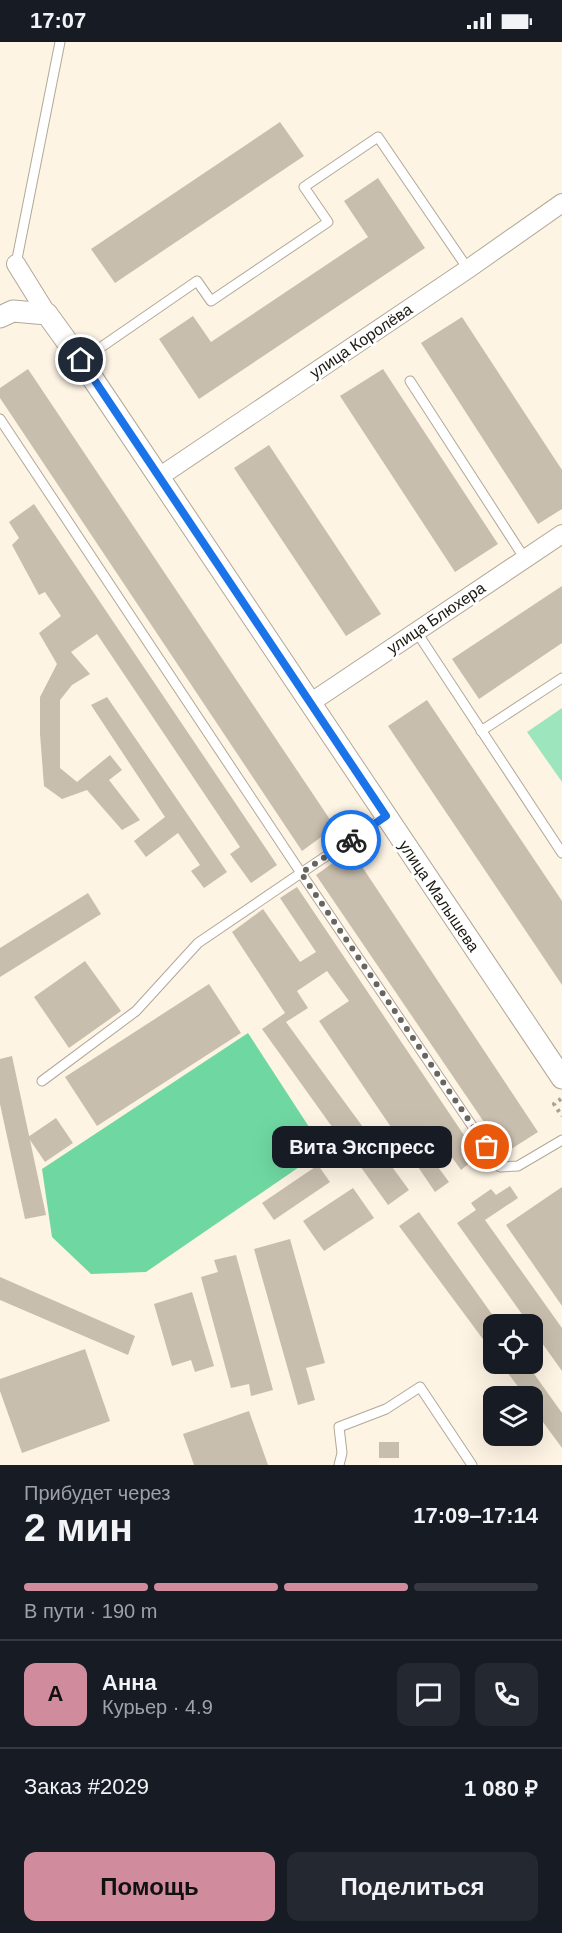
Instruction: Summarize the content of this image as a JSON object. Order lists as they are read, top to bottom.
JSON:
{
  "streets": {
    "street": ["улица Королёва", "улица Блюхера", "улица Малышева"]
  },
  "crossings": [
    ["улица Королёва", "улица Малышева"],
    ["улица Блюхера", "улица Малышева"]
  ],
  "places": ["Вита Экспресс"],
  "page": {
    "status": "17:07",
    "bubble": "Вита Экспресс",
    "heading": ["2 мин", "Прибудет через", "17:09–17:14"],
    "panel": [
      "Анна",
      "Курьер · 4.9",
      "Заказ #2029",
      "1 080 ₽"
    ],
    "bar": "В пути · 190 m",
    "round": "А",
    "buttons": ["Помощь", "Поделиться"]
  }
}
